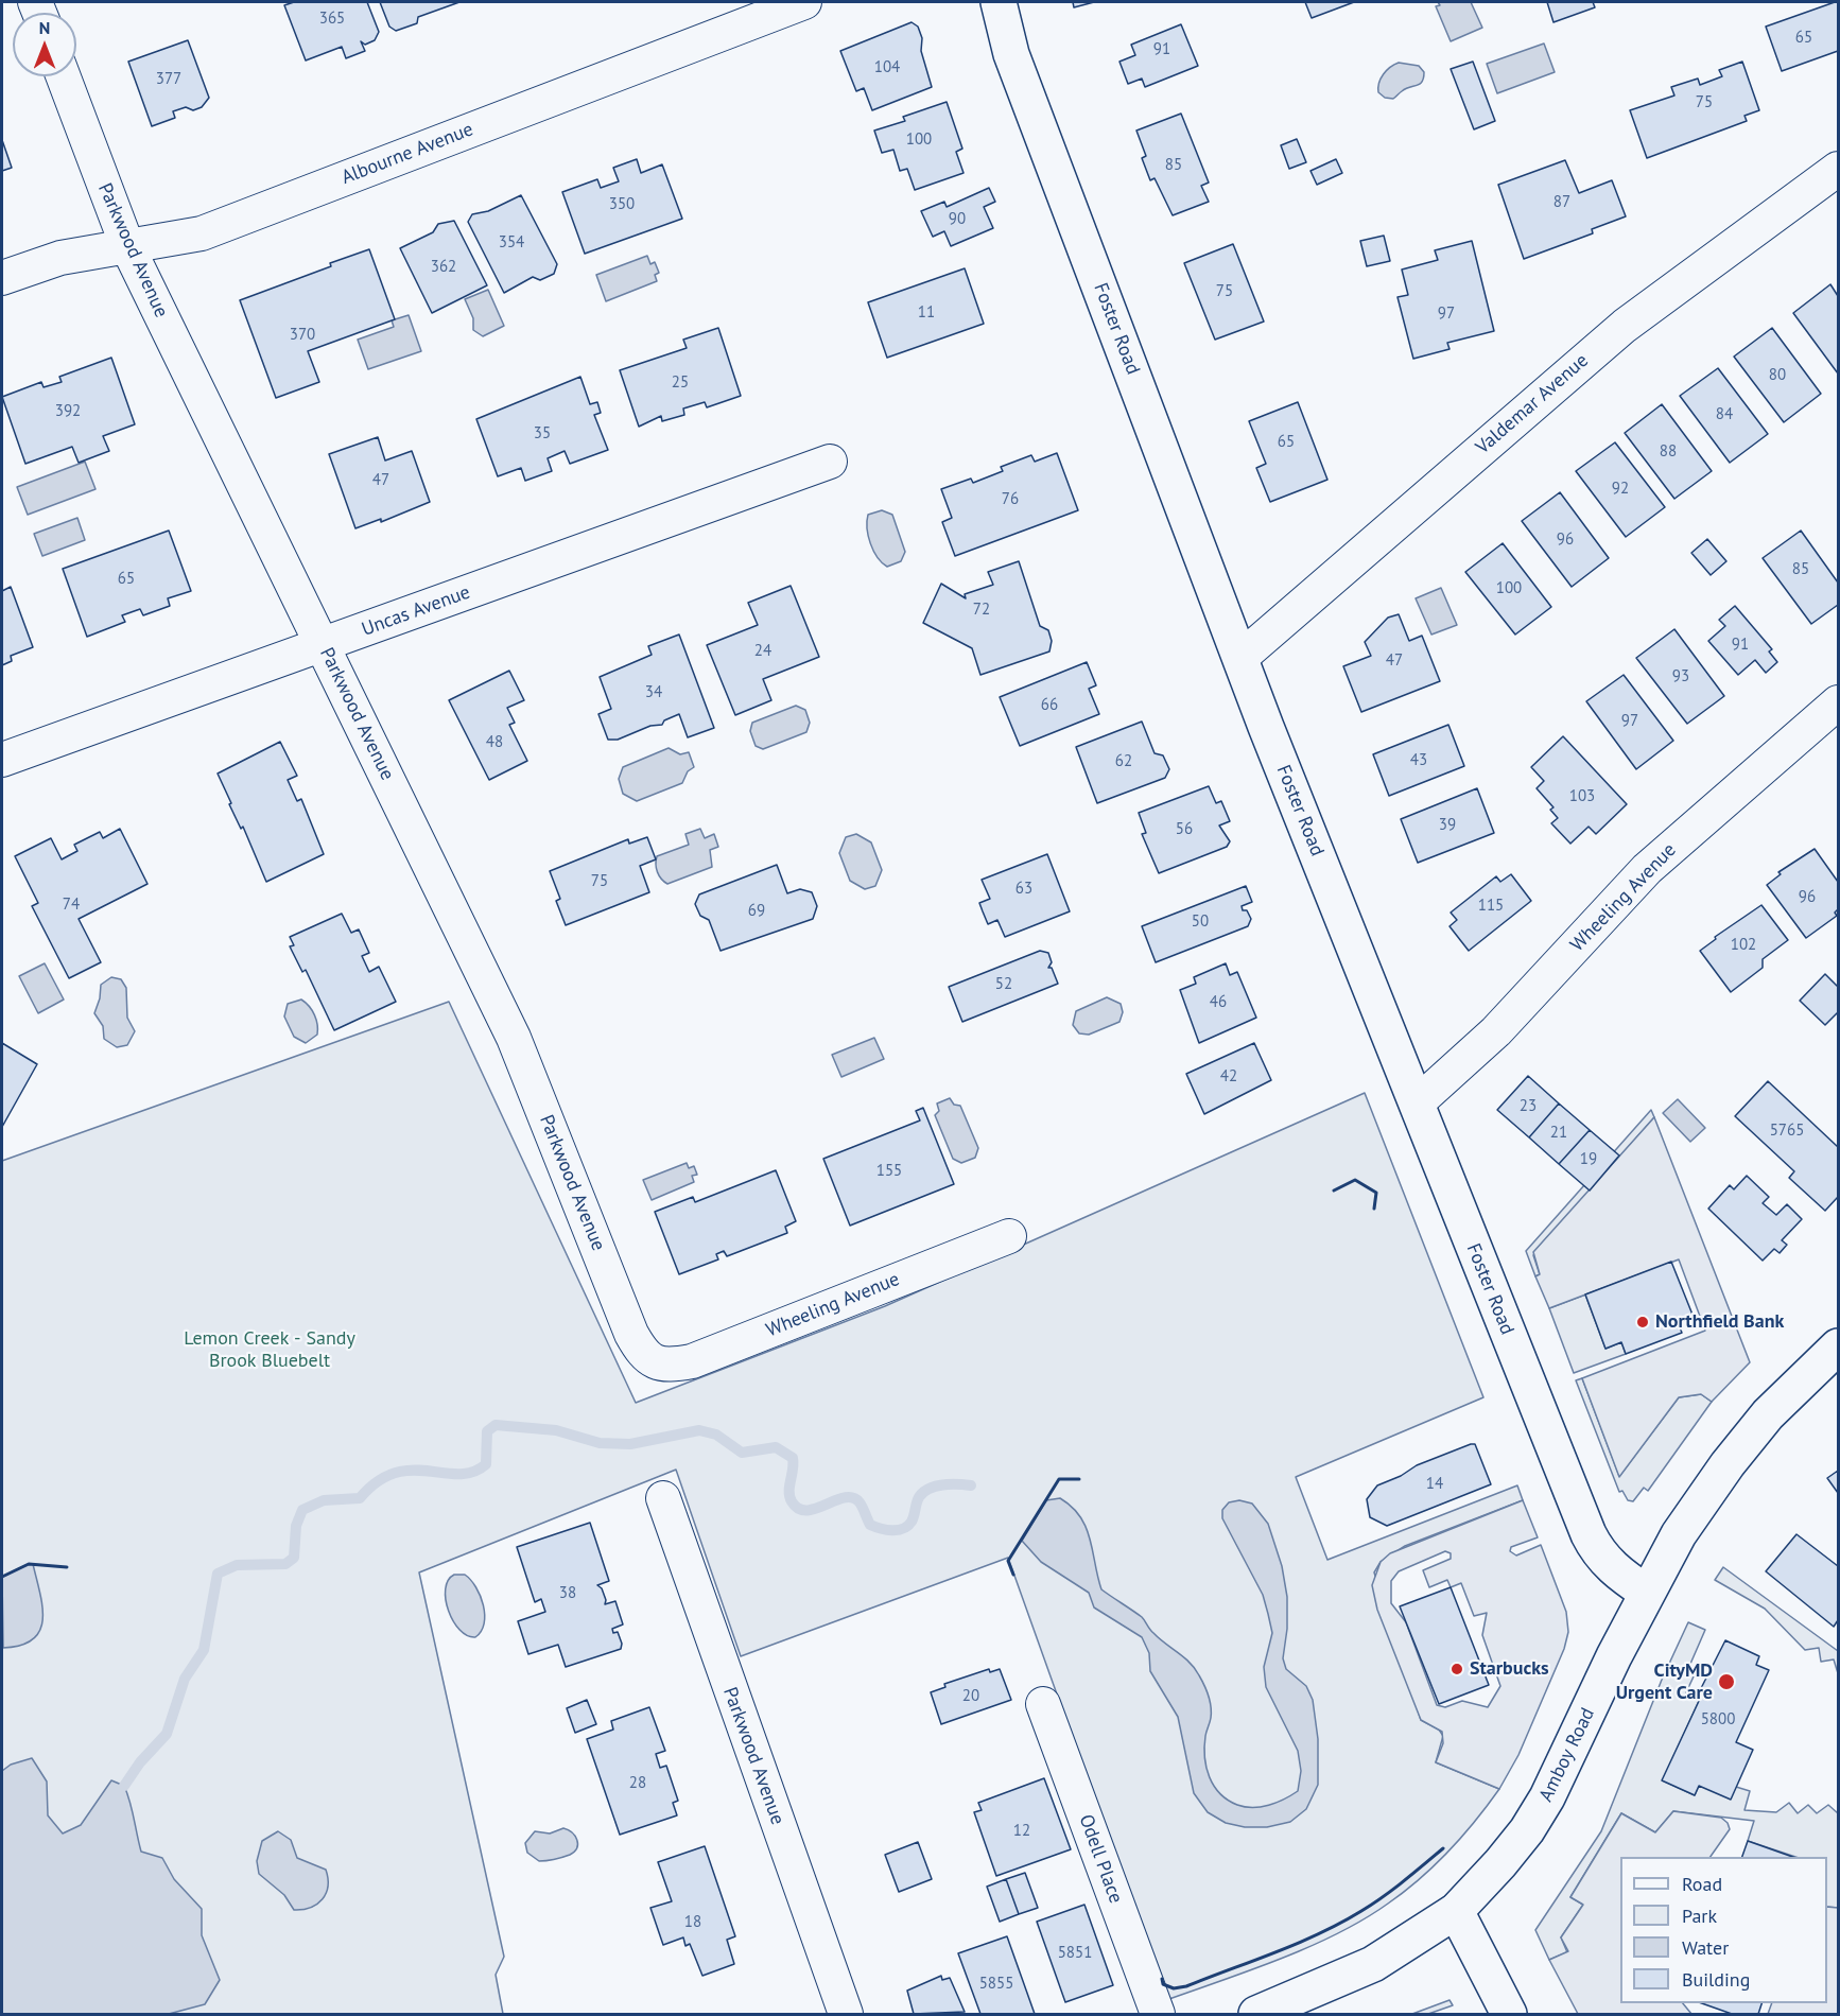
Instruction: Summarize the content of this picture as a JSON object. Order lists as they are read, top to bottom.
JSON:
{
  "streets": {
    "street": [
      "Albourne Avenue",
      "Parkwood Avenue",
      "Foster Road",
      "Valdemar Avenue",
      "Uncas Avenue",
      "Wheeling Avenue",
      "Amboy Road",
      "Odell Place"
    ]
  },
  "crossings": [
    ["Albourne Avenue", "Parkwood Avenue"],
    ["Parkwood Avenue", "Uncas Avenue"],
    ["Parkwood Avenue", "Wheeling Avenue"],
    ["Foster Road", "Valdemar Avenue"],
    ["Foster Road", "Wheeling Avenue"],
    ["Foster Road", "Amboy Road"]
  ],
  "parks": ["Lemon Creek - Sandy Brook Bluebelt"],
  "places": ["Northfield Bank", "Starbucks", "CityMD Urgent Care"],
  "house_numbers": [
    "365",
    "65",
    "91",
    "104",
    "377",
    "75",
    "100",
    "85",
    "87",
    "350",
    "90",
    "354",
    "362",
    "75",
    "11",
    "97",
    "370",
    "80",
    "25",
    "392",
    "84",
    "35",
    "65",
    "88",
    "47",
    "92",
    "76",
    "96",
    "85",
    "65",
    "100",
    "72",
    "91",
    "24",
    "47",
    "93",
    "34",
    "66",
    "97",
    "48",
    "43",
    "62",
    "103",
    "39",
    "56",
    "75",
    "63",
    "96",
    "74",
    "115",
    "69",
    "50",
    "102",
    "52",
    "46",
    "42",
    "23",
    "5765",
    "21",
    "19",
    "155",
    "14",
    "38",
    "20",
    "5800",
    "28",
    "12",
    "18",
    "5851",
    "5855"
  ],
  "legend": [
    "Road",
    "Park",
    "Water",
    "Building"
  ],
  "north": "top"
}
